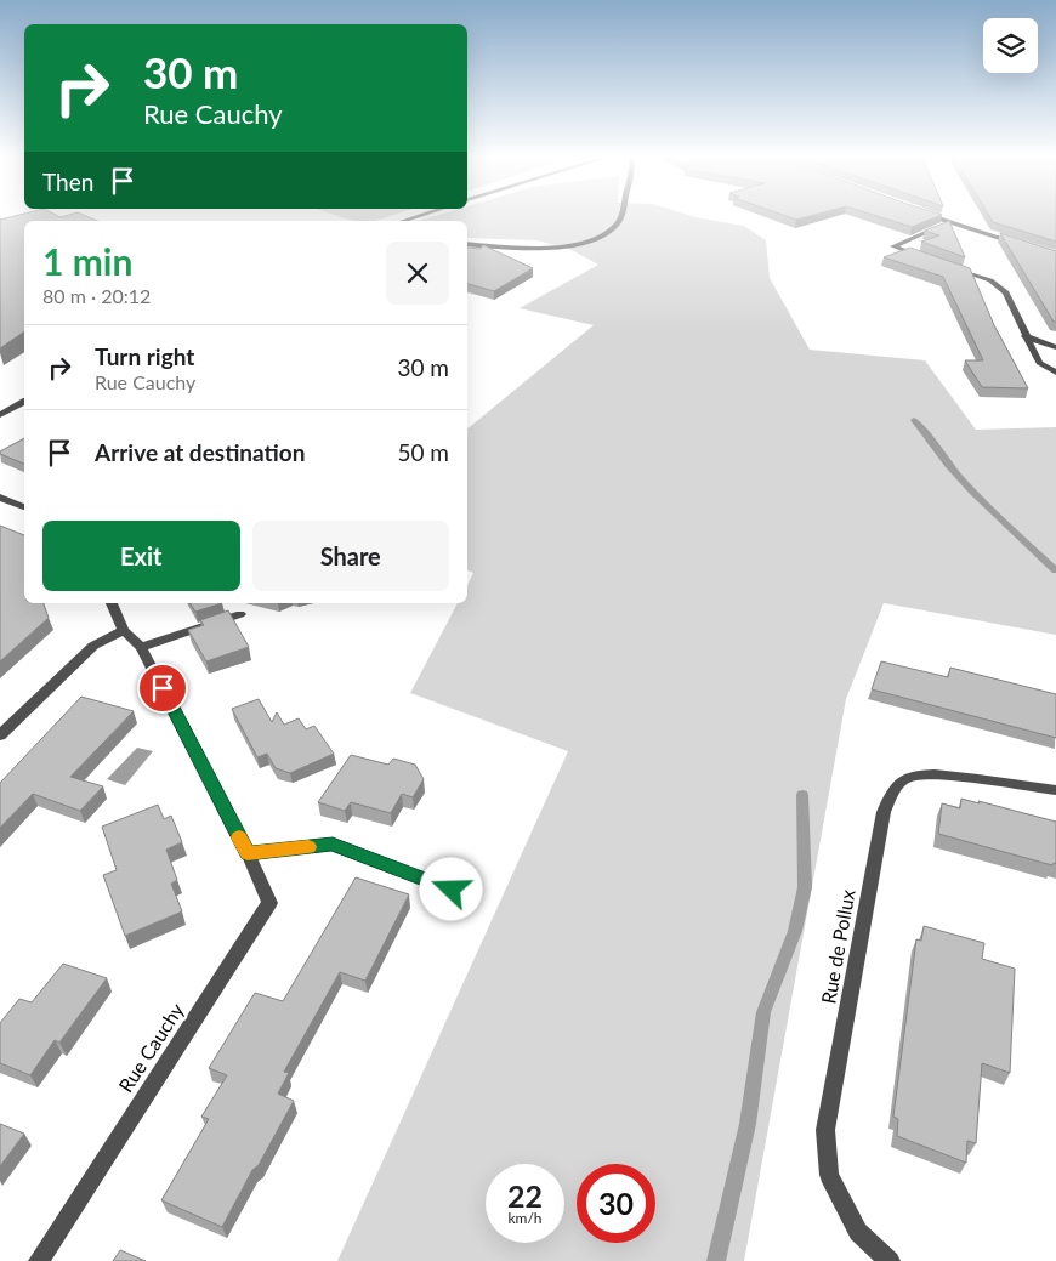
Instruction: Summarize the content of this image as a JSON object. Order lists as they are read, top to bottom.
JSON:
{
  "streets": {
    "street": ["Rue de Pollux", "Rue Cauchy"]
  },
  "page": {
    "turn": ["30 m", "Rue Cauchy"],
    "then": "Then",
    "heading": ["1 min", "80 m · 20:12"],
    "list": [
      {
        "name": "Turn right",
        "note": "Rue Cauchy",
        "value": "30 m"
      },
      {
        "name": "Arrive at destination",
        "value": "50 m"
      }
    ],
    "buttons": ["Exit", "Share"],
    "speed": "22 km/h",
    "limit": "30"
  }
}
